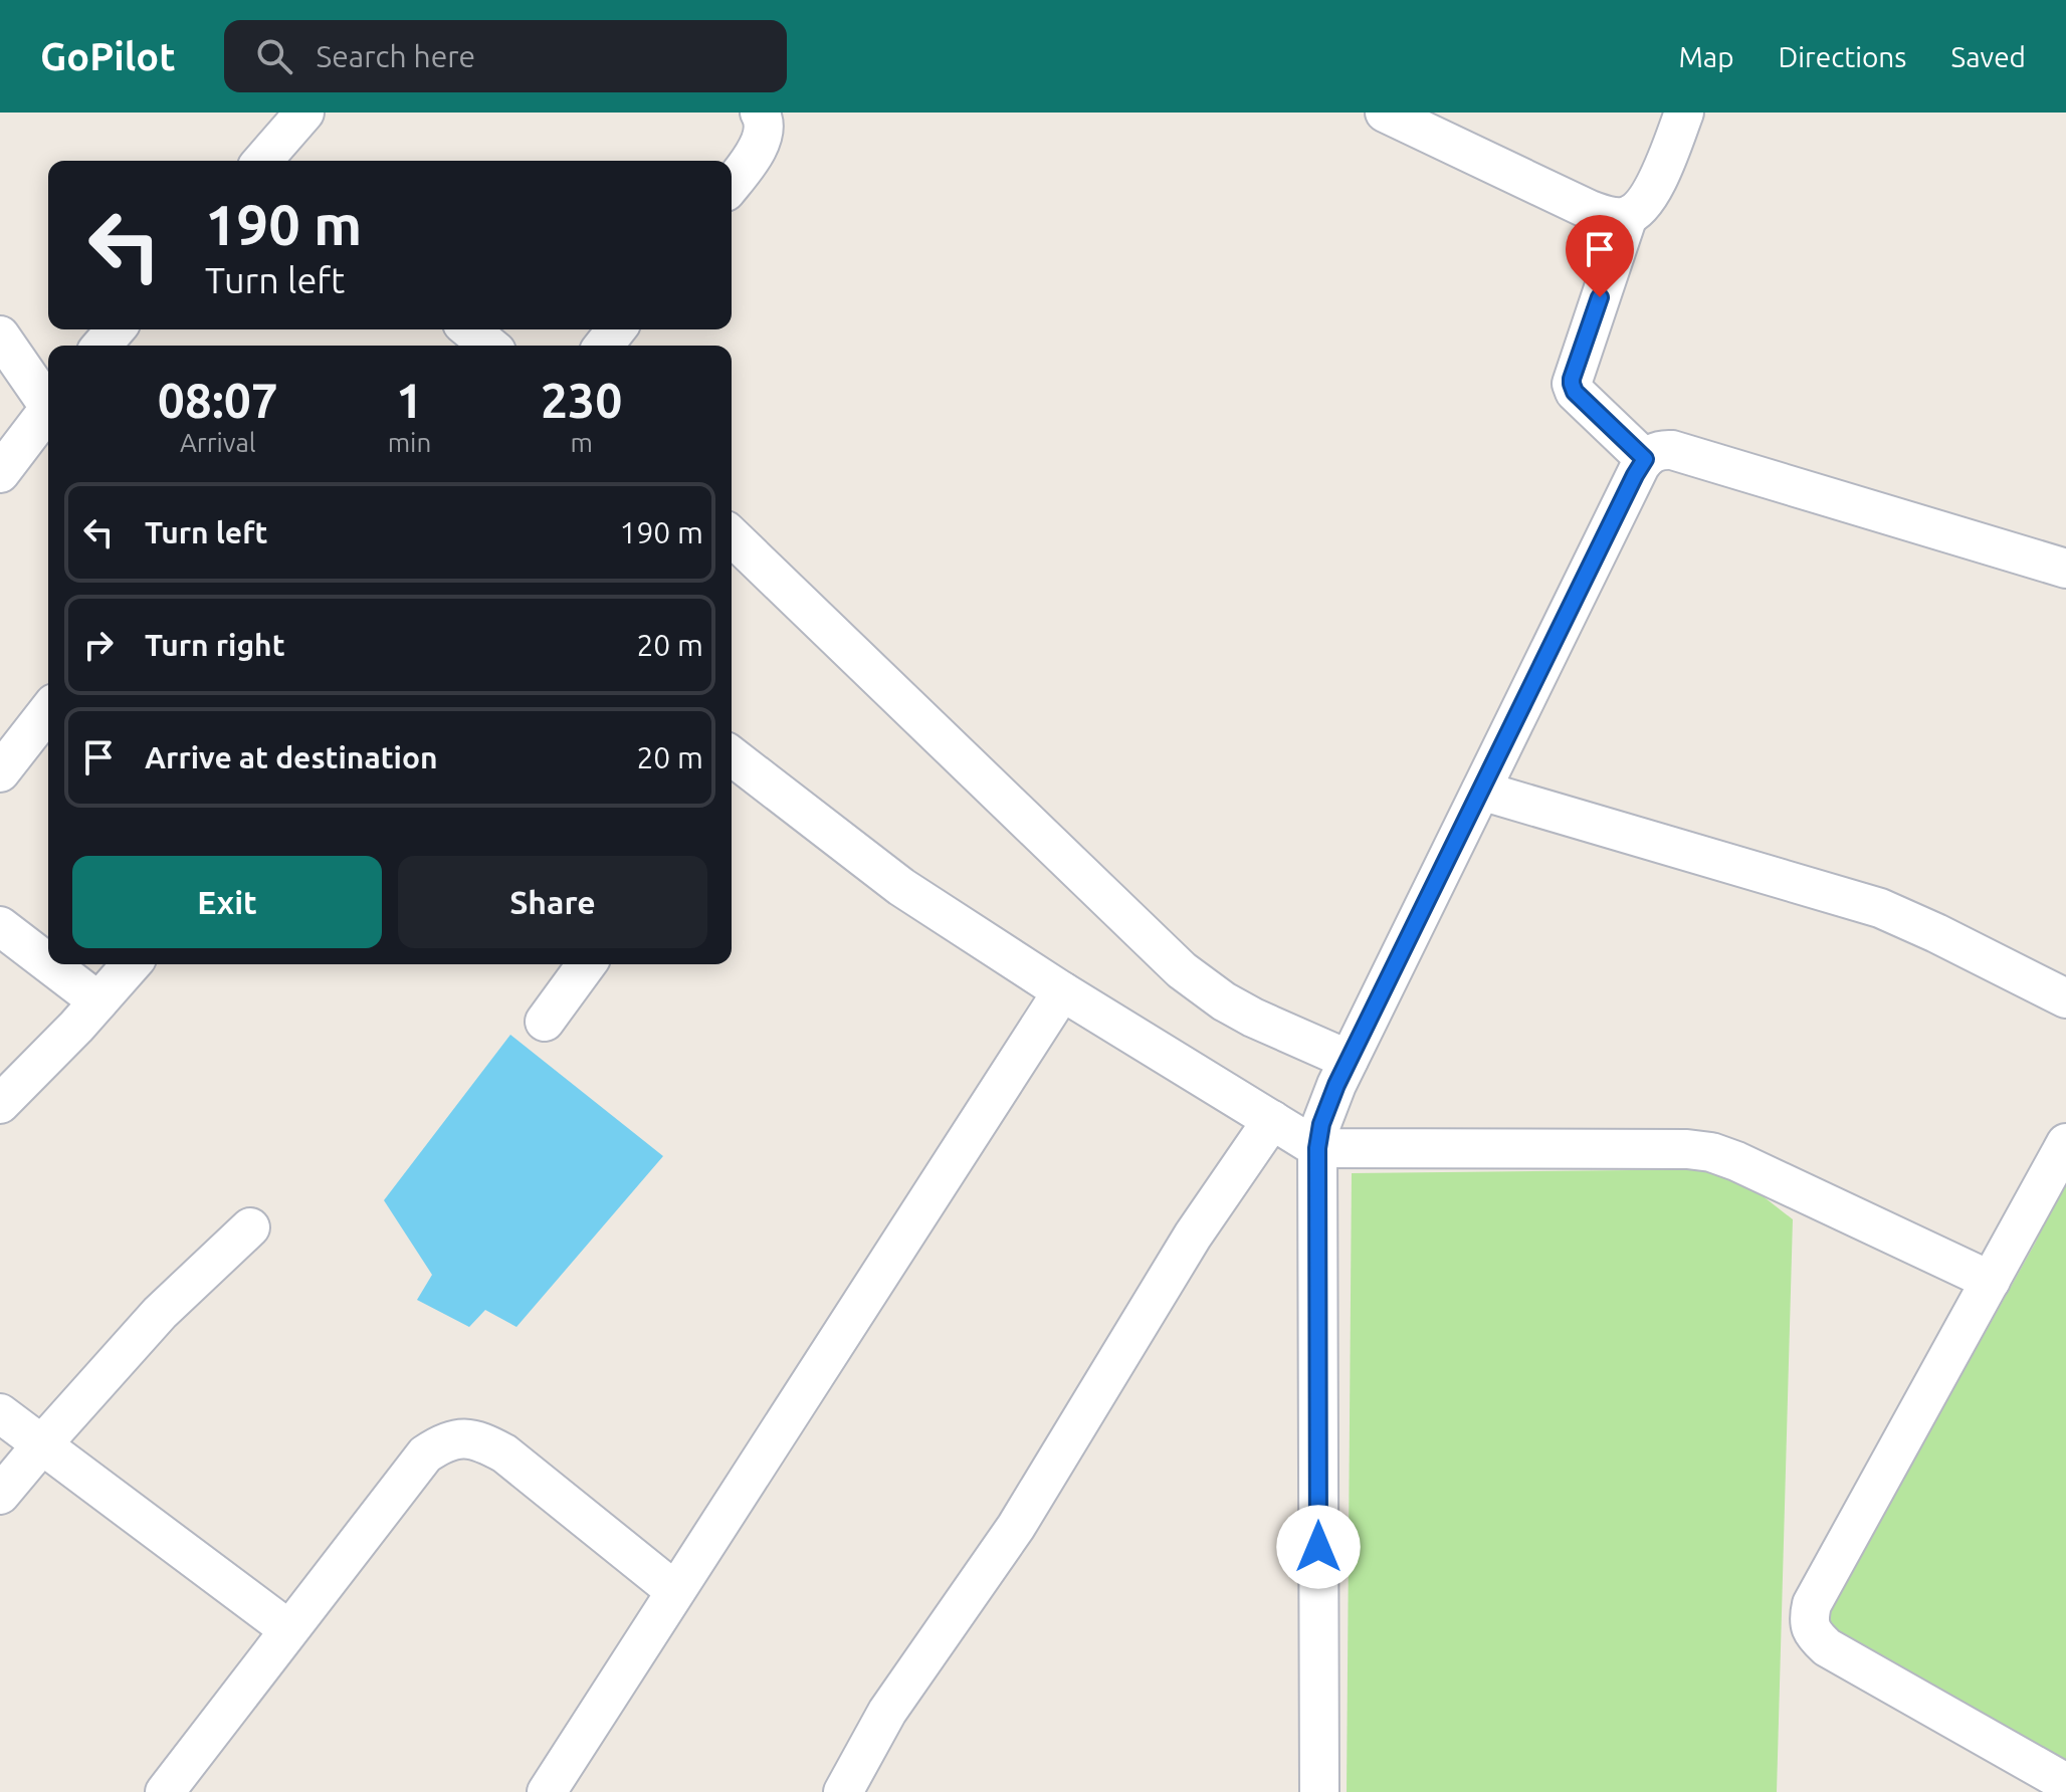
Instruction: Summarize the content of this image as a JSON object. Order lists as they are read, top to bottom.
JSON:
{
  "page": {
    "header": "GoPilot",
    "search": "Search here",
    "nav": ["Map", "Directions", "Saved"],
    "turn": ["190 m", "Turn left"],
    "eta": [
      "08:07",
      "Arrival",
      "1",
      "min",
      "230",
      "m"
    ],
    "list": [
      {
        "name": "Turn left",
        "value": "190 m"
      },
      {
        "name": "Turn right",
        "value": "20 m"
      },
      {
        "name": "Arrive at destination",
        "value": "20 m"
      }
    ],
    "buttons": ["Exit", "Share"]
  }
}
